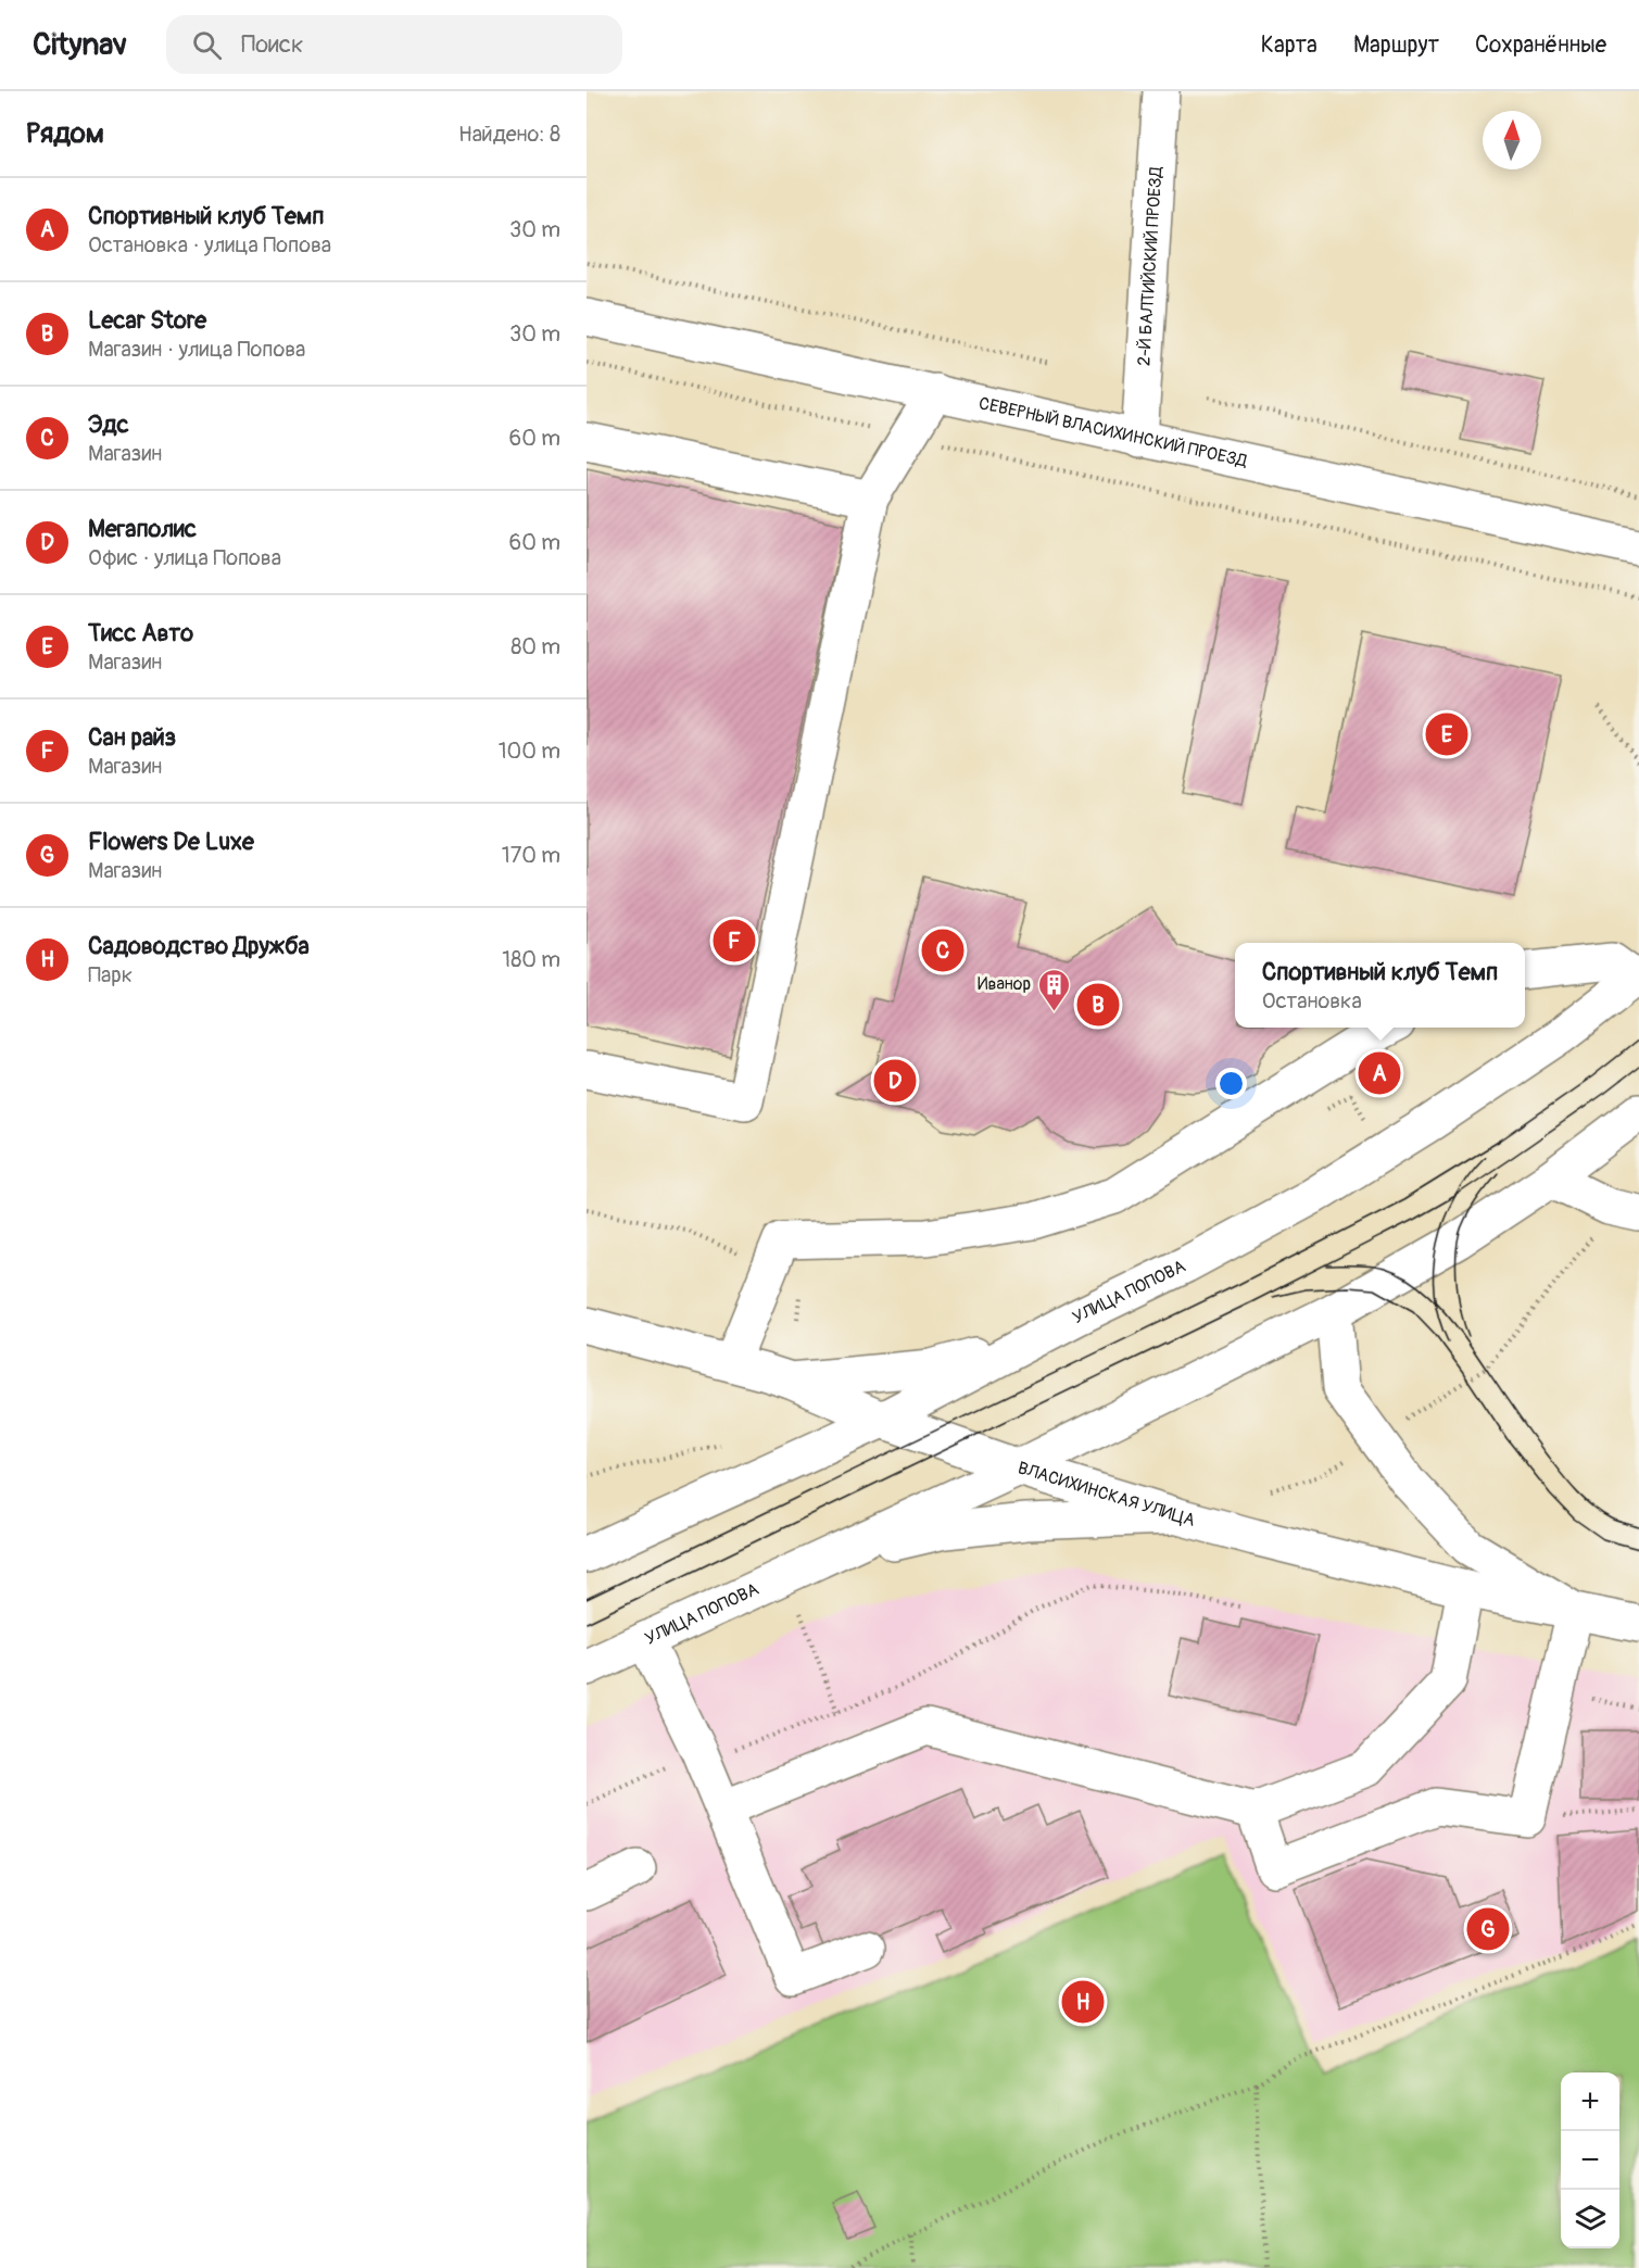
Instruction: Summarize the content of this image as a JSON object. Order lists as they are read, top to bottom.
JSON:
{
  "streets": {
    "main road": [
      "2-Й БАЛТИЙСКИЙ ПРОЕЗД",
      "СЕВЕРНЫЙ ВЛАСИХИНСКИЙ ПРОЕЗД",
      "УЛИЦА ПОПОВА",
      "ВЛАСИХИНСКАЯ УЛИЦА"
    ]
  },
  "crossings": [
    ["2-Й БАЛТИЙСКИЙ ПРОЕЗД", "СЕВЕРНЫЙ ВЛАСИХИНСКИЙ ПРОЕЗД"],
    ["УЛИЦА ПОПОВА", "ВЛАСИХИНСКАЯ УЛИЦА"]
  ],
  "places": {
    "building": ["Иванор"]
  },
  "north": "top",
  "page": {
    "header": "Citynav",
    "search": "Поиск",
    "nav": ["Карта", "Маршрут", "Сохранённые"],
    "heading": ["Рядом", "Найдено: 8"],
    "list": [
      {
        "mark": "A",
        "name": "Спортивный клуб Темп",
        "note": "Остановка · улица Попова",
        "value": "30 m"
      },
      {
        "mark": "B",
        "name": "Lecar Store",
        "note": "Магазин · улица Попова",
        "value": "30 m"
      },
      {
        "mark": "C",
        "name": "Эдс",
        "note": "Магазин",
        "value": "60 m"
      },
      {
        "mark": "D",
        "name": "Мегаполис",
        "note": "Офис · улица Попова",
        "value": "60 m"
      },
      {
        "mark": "E",
        "name": "Тисс Авто",
        "note": "Магазин",
        "value": "80 m"
      },
      {
        "mark": "F",
        "name": "Сан райз",
        "note": "Магазин",
        "value": "100 m"
      },
      {
        "mark": "G",
        "name": "Flowers De Luxe",
        "note": "Магазин",
        "value": "170 m"
      },
      {
        "mark": "H",
        "name": "Садоводство Дружба",
        "note": "Парк",
        "value": "180 m"
      }
    ],
    "pins": [
      "E",
      "F",
      "C",
      "B",
      "A",
      "D",
      "G",
      "H"
    ],
    "popup": ["Спортивный клуб Темп", "Остановка"],
    "map_buttons": ["+", "−"]
  }
}
